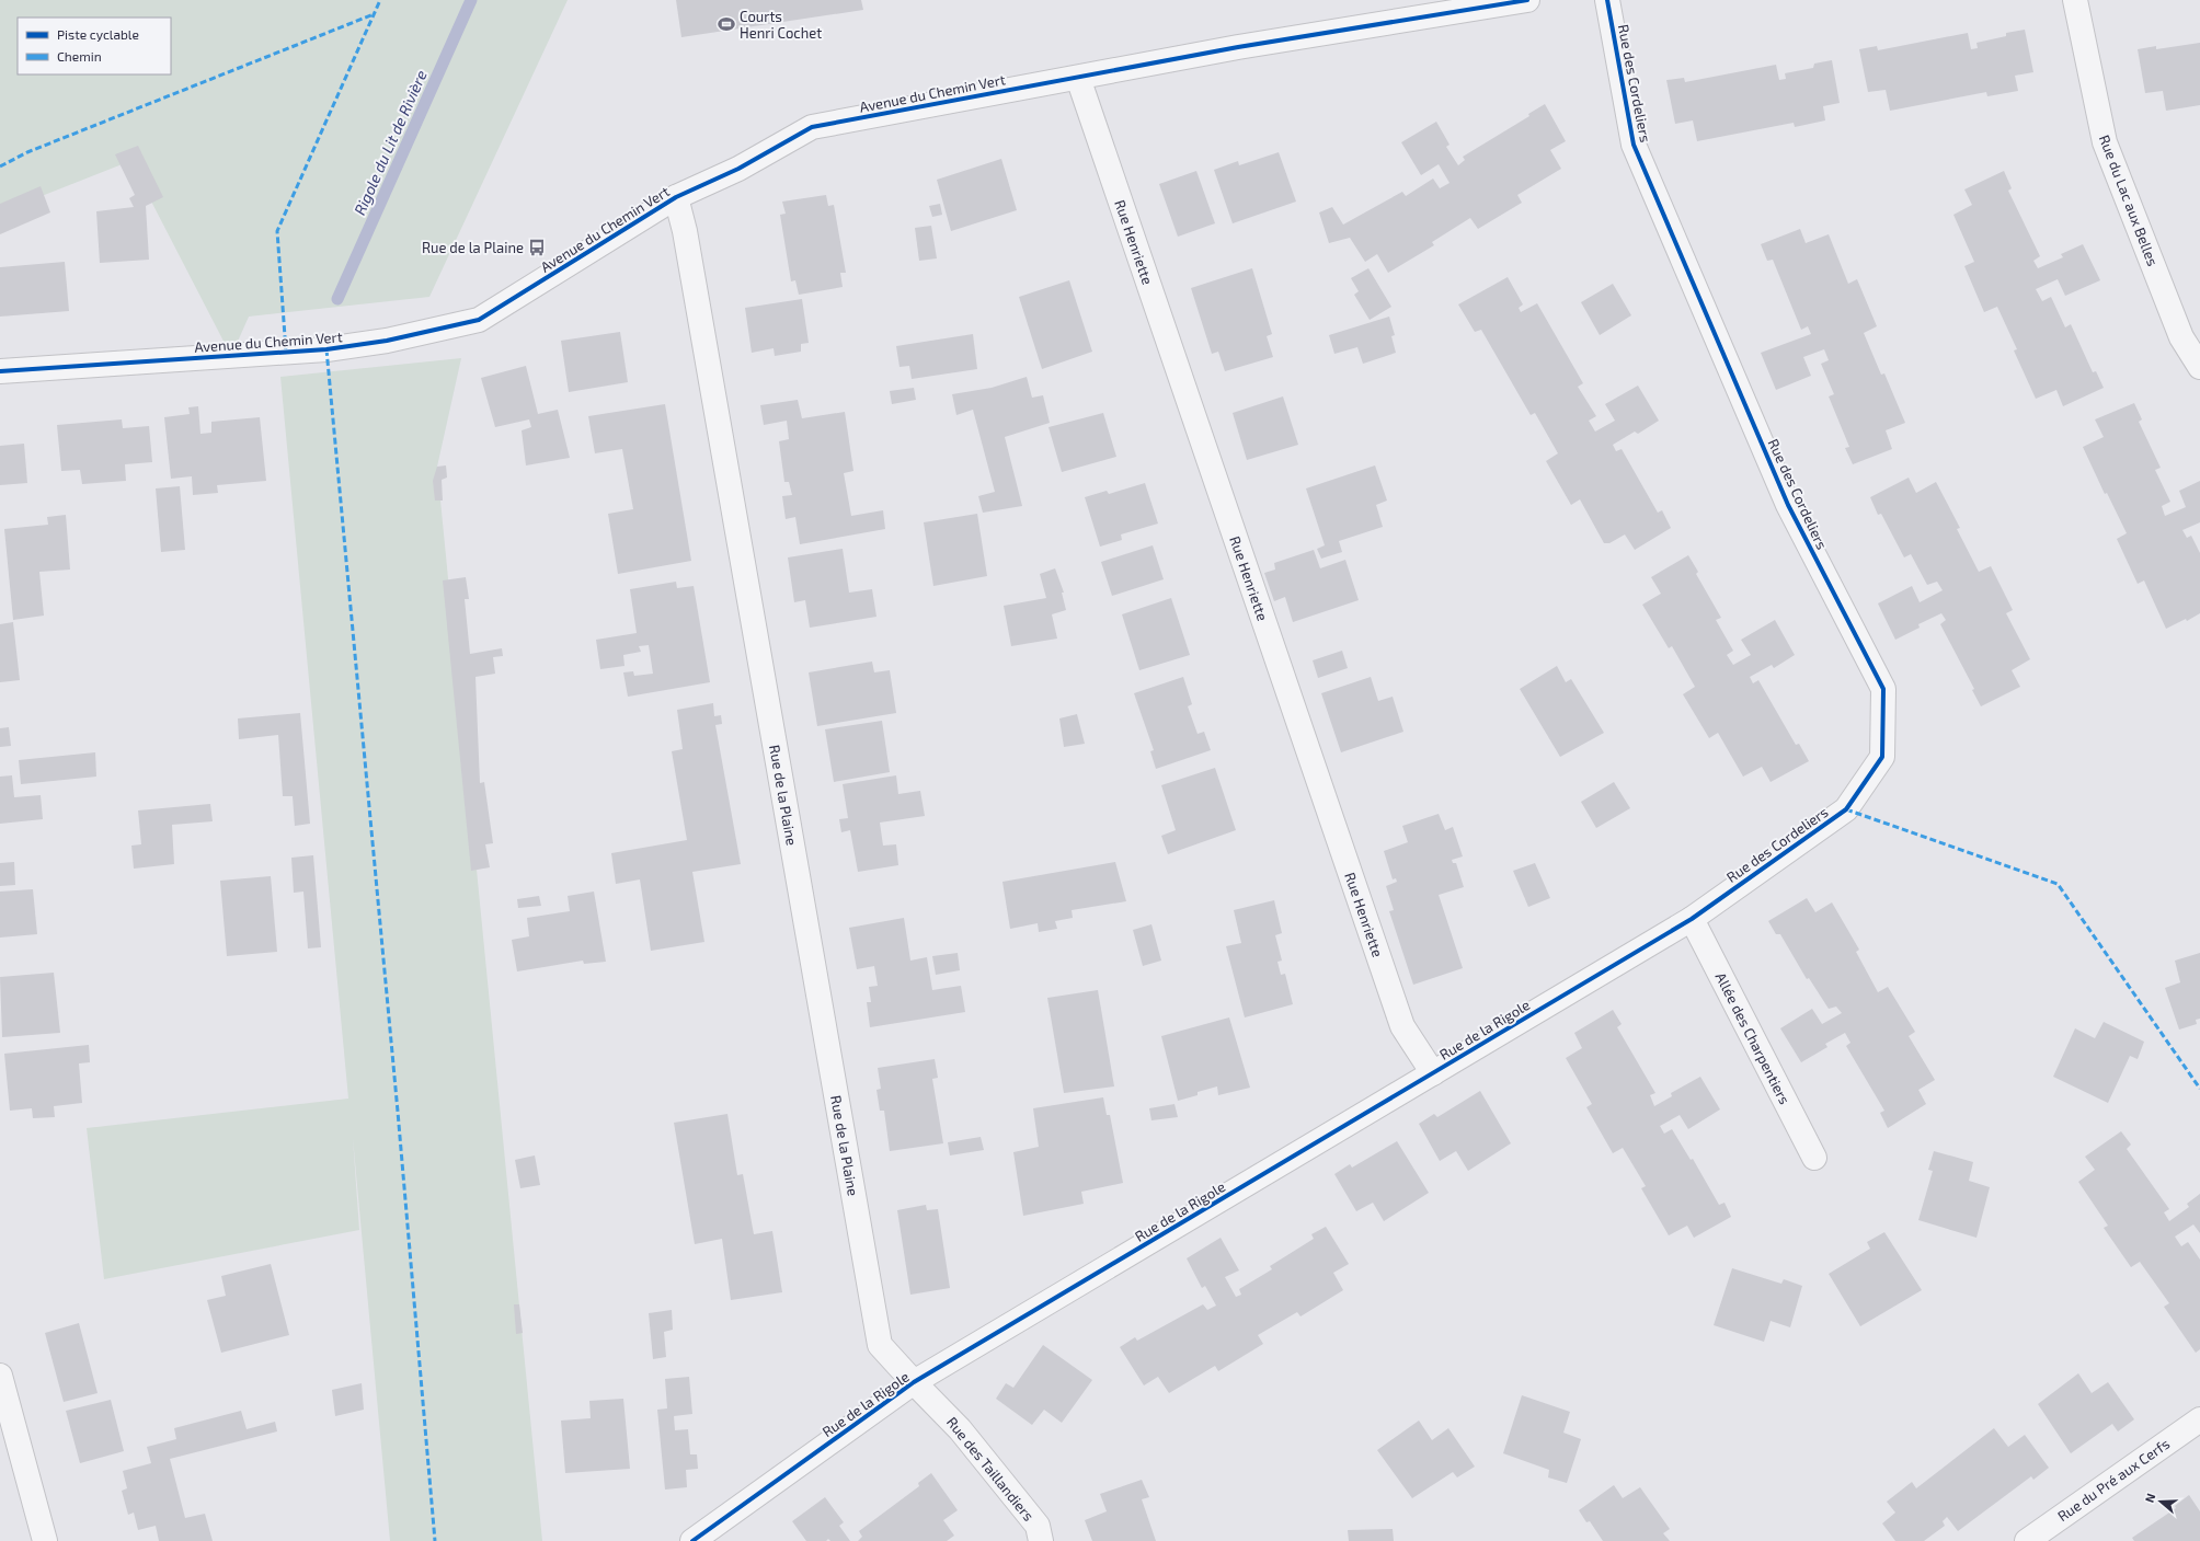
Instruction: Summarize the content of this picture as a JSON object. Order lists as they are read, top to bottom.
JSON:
{
  "streets": {
    "street": [
      "Rue des Cordeliers",
      "Avenue du Chemin Vert",
      "Rue du Lac aux Belles",
      "Rue Henriette",
      "Rue de la Plaine",
      "Rue de la Rigole",
      "Allée des Charpentiers",
      "Rue des Taillandiers",
      "Rue du Pré aux Cerfs"
    ]
  },
  "crossings": [
    ["Rue des Cordeliers", "Rue de la Rigole"],
    ["Rue des Cordeliers", "Allée des Charpentiers"],
    ["Avenue du Chemin Vert", "Rue Henriette"],
    ["Avenue du Chemin Vert", "Rue de la Plaine"],
    ["Rue Henriette", "Rue de la Rigole"],
    ["Rue de la Plaine", "Rue de la Rigole"],
    ["Rue de la Plaine", "Rue des Taillandiers"],
    ["Rue de la Rigole", "Allée des Charpentiers"],
    ["Rue de la Rigole", "Rue des Taillandiers"]
  ],
  "water": ["Rigole du Lit de Rivière"],
  "places": {
    "sports": ["Courts Henri Cochet"],
    "bus stop": ["Rue de la Plaine"]
  },
  "legend": ["Piste cyclable", "Chemin"],
  "north": "left"
}
